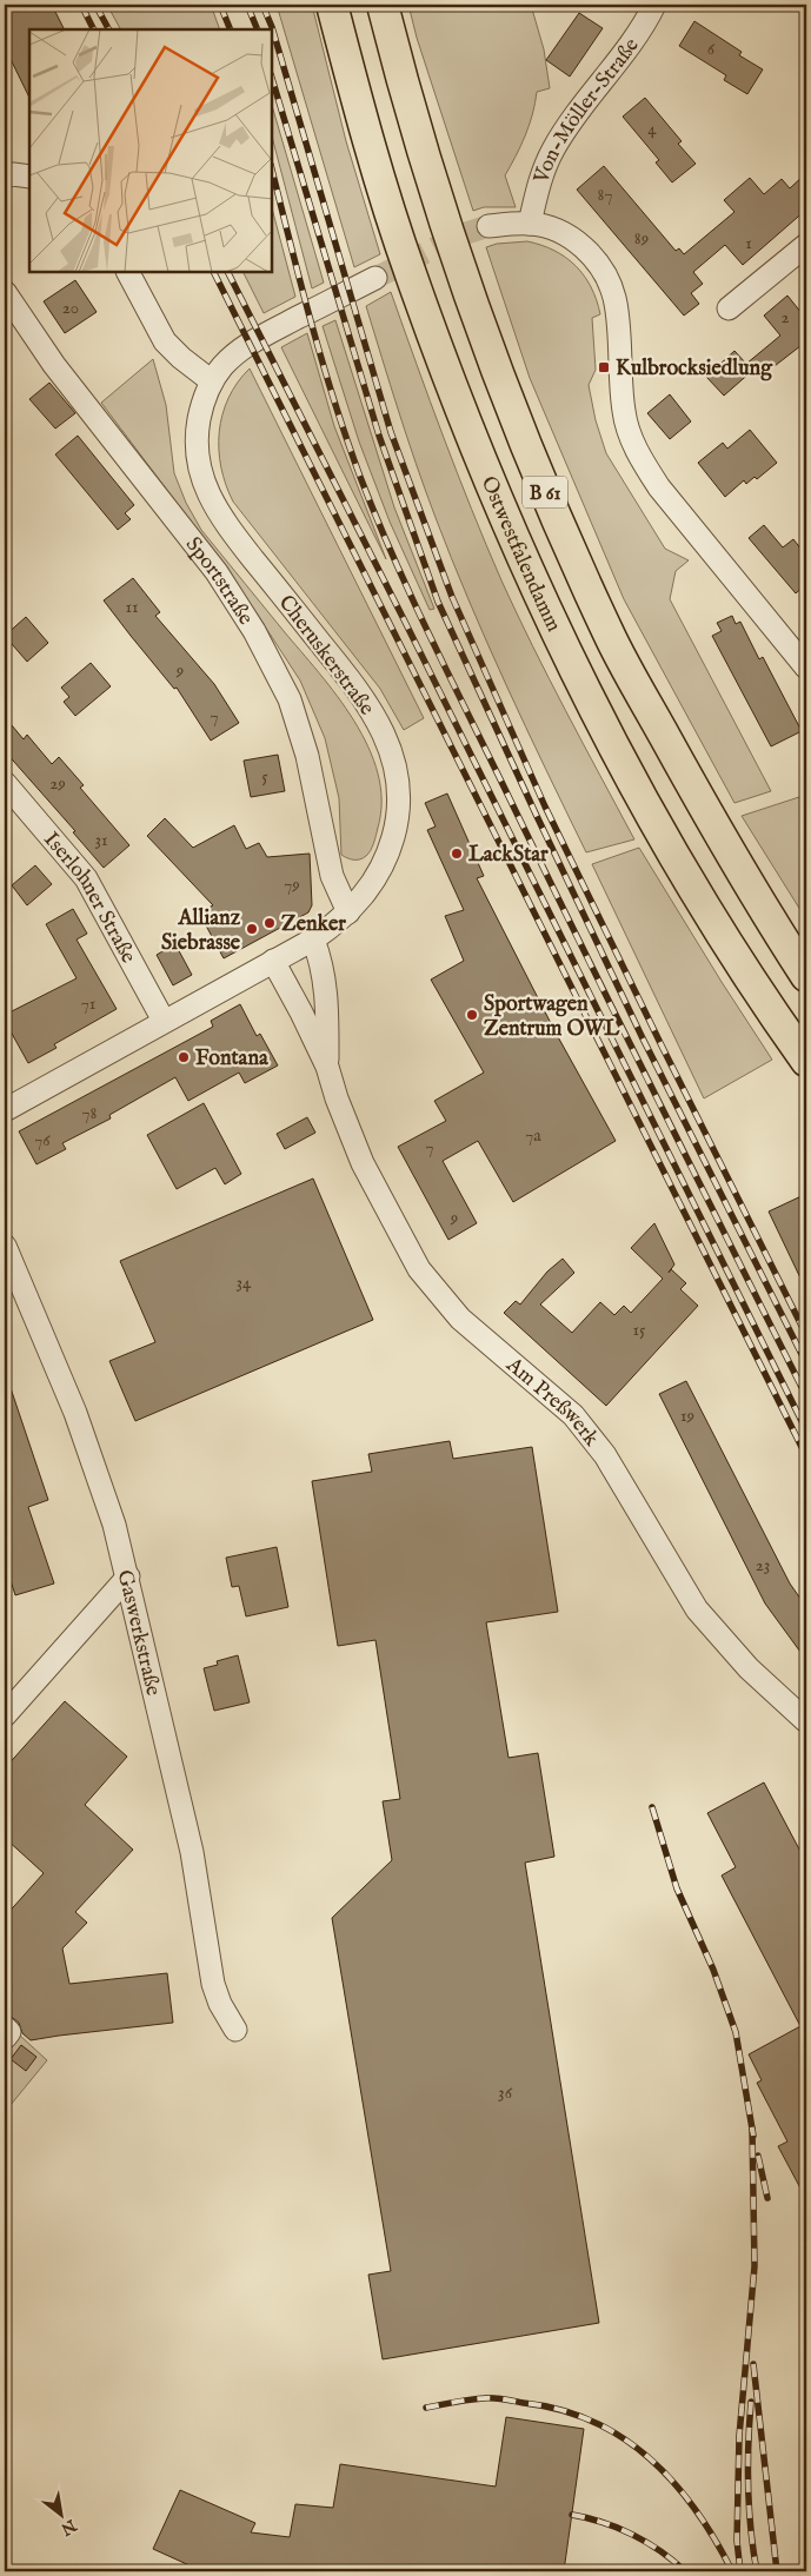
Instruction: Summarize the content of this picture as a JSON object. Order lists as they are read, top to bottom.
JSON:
{
  "streets": {
    "highway": ["B 61", "Ostwestfalendamm"],
    "street": [
      "Von-Möller-Straße",
      "Sportstraße",
      "Cheruskerstraße",
      "Iserlohner Straße",
      "Am Preßwerk",
      "Gaswerkstraße"
    ]
  },
  "crossings": [
    ["Sportstraße", "Cheruskerstraße"],
    ["Cheruskerstraße", "Iserlohner Straße"],
    ["Cheruskerstraße", "Am Preßwerk"]
  ],
  "places": {
    "transit": ["Kulbrocksiedlung"],
    "other": [
      "LackStar",
      "Zenker",
      "Allianz Siebrasse",
      "Sportwagen Zentrum OWL",
      "Fontana"
    ]
  },
  "house_numbers": [
    "6",
    "4",
    "87",
    "89",
    "1",
    "20",
    "2",
    "11",
    "9",
    "7",
    "5",
    "29",
    "31",
    "79",
    "71",
    "78",
    "7a",
    "76",
    "7",
    "9",
    "34",
    "15",
    "19",
    "23",
    "36"
  ],
  "north": "bottom right"
}
